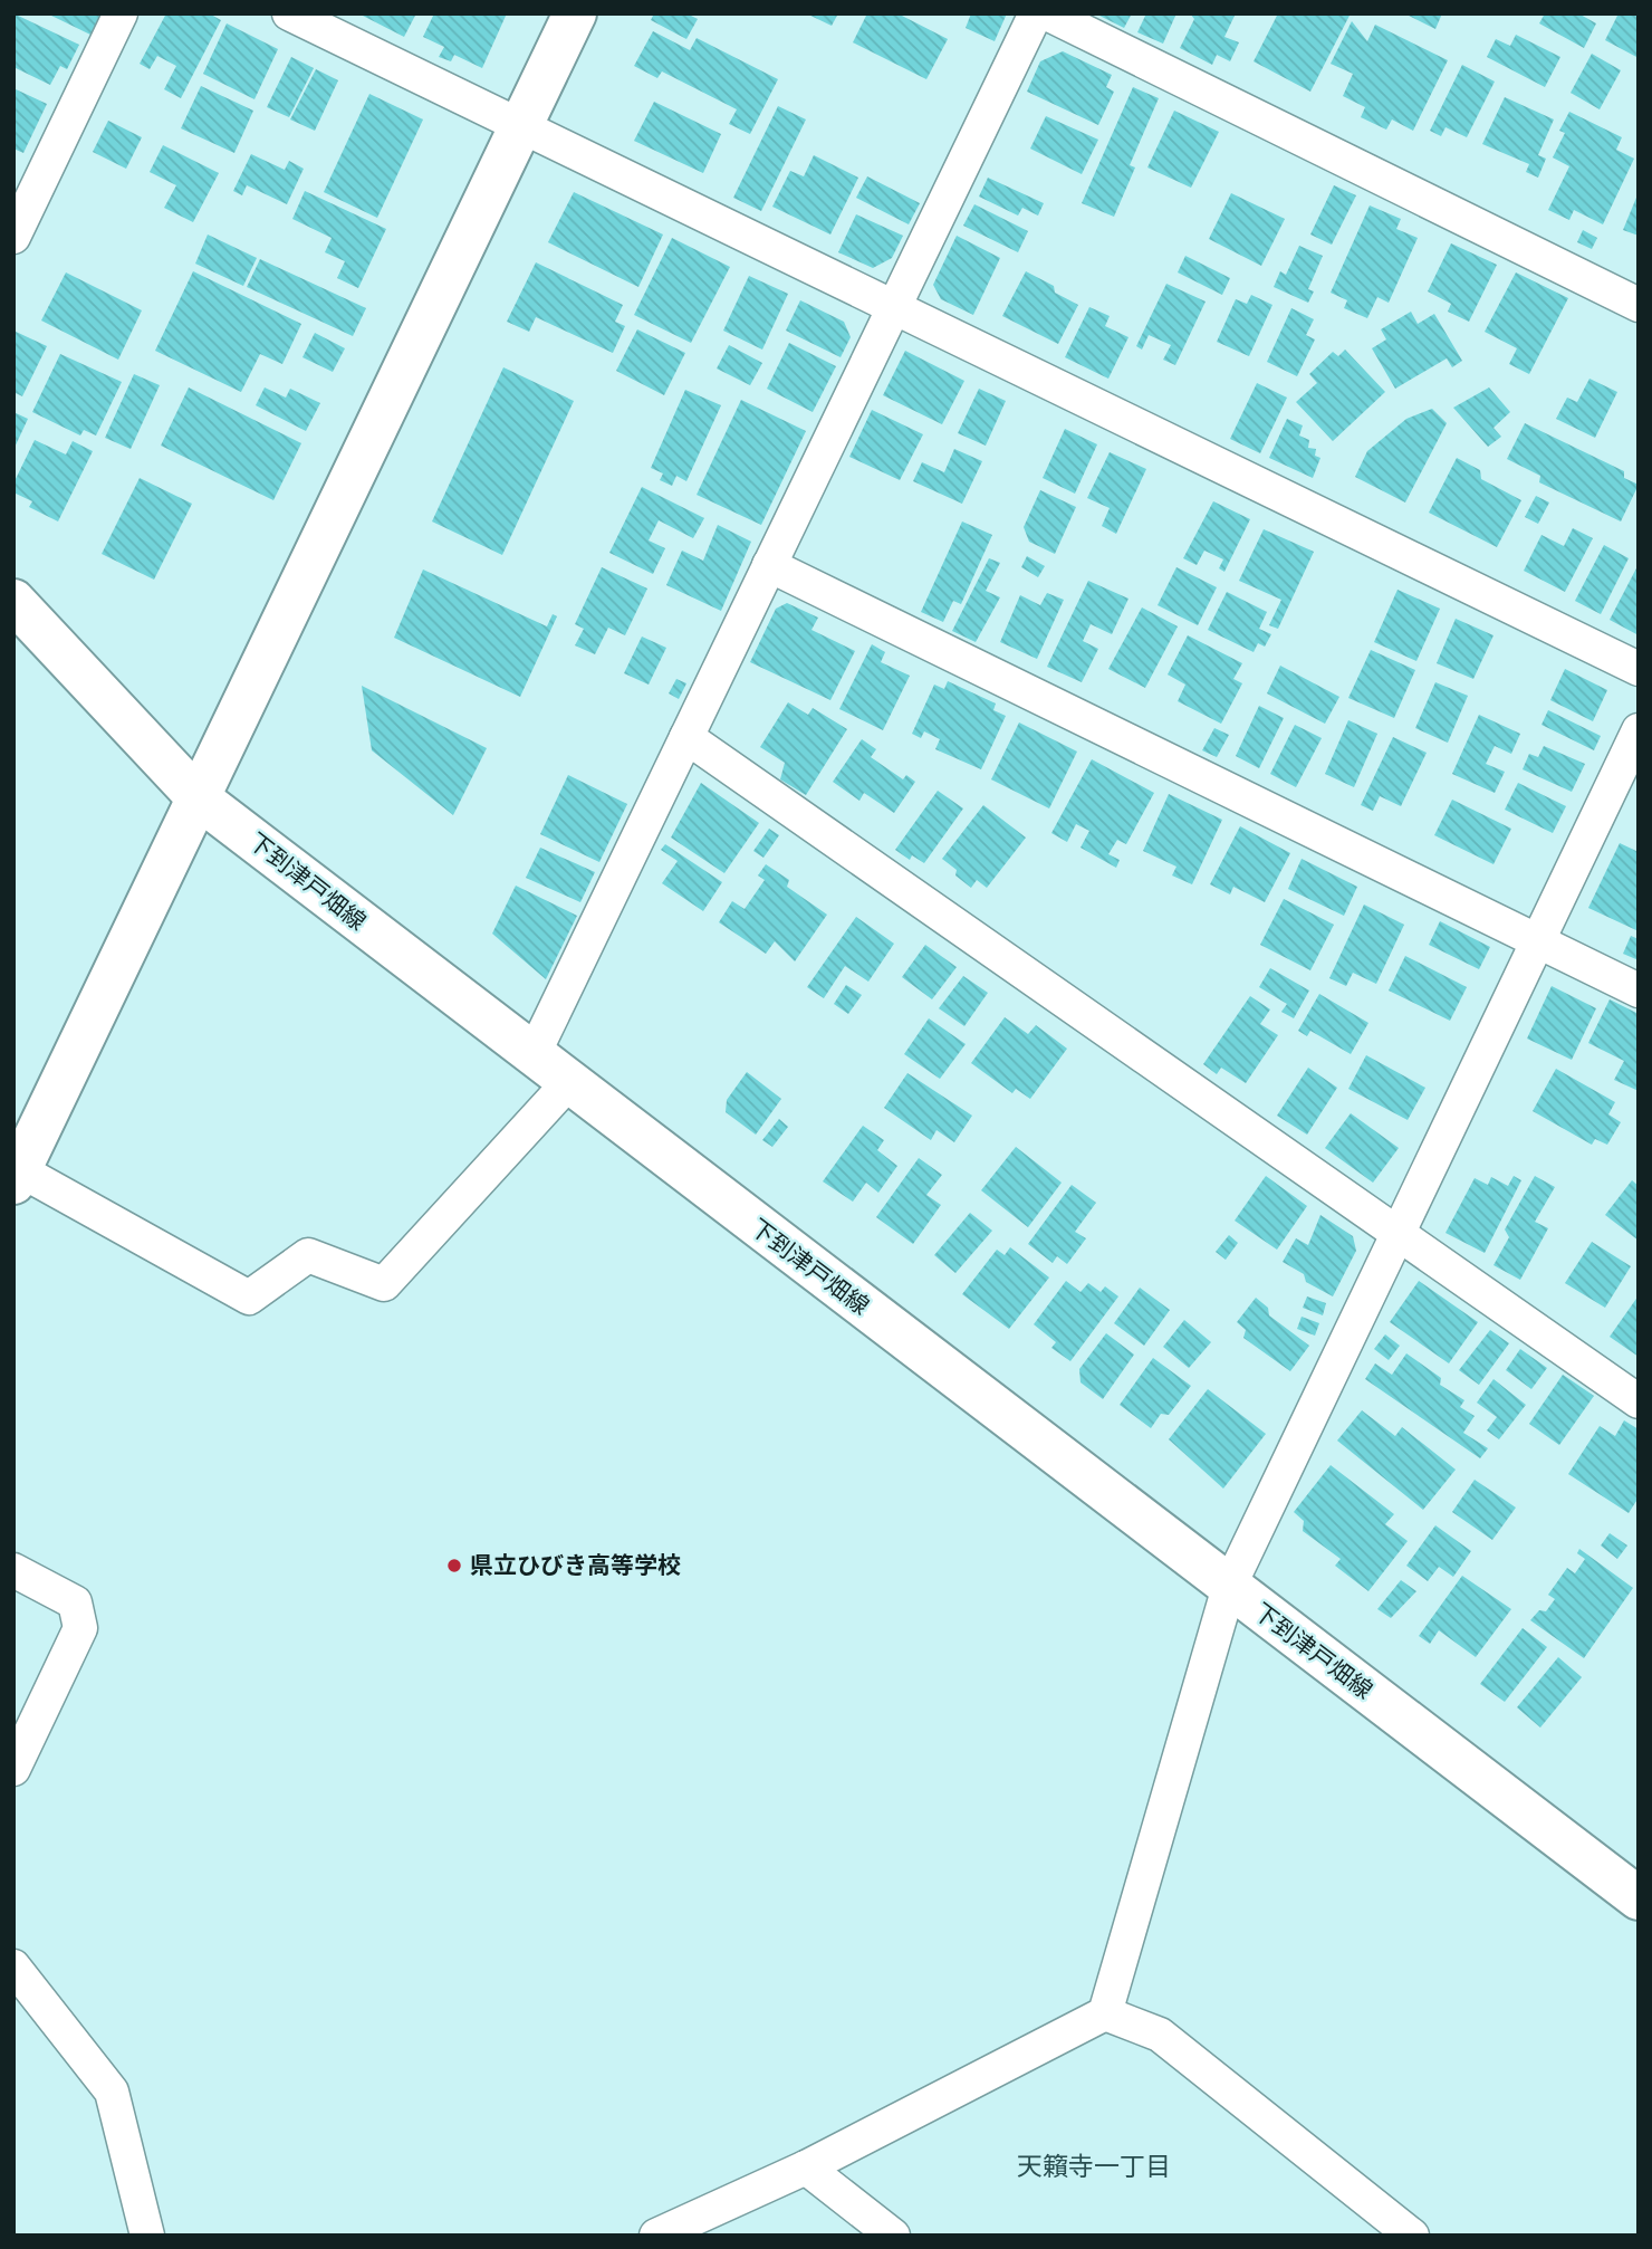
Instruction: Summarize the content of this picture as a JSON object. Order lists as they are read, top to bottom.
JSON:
{
  "streets": {
    "main road": ["下到津戸畑線"]
  },
  "districts": ["天籟寺一丁目"],
  "places": ["県立ひびき高等学校"]
}
